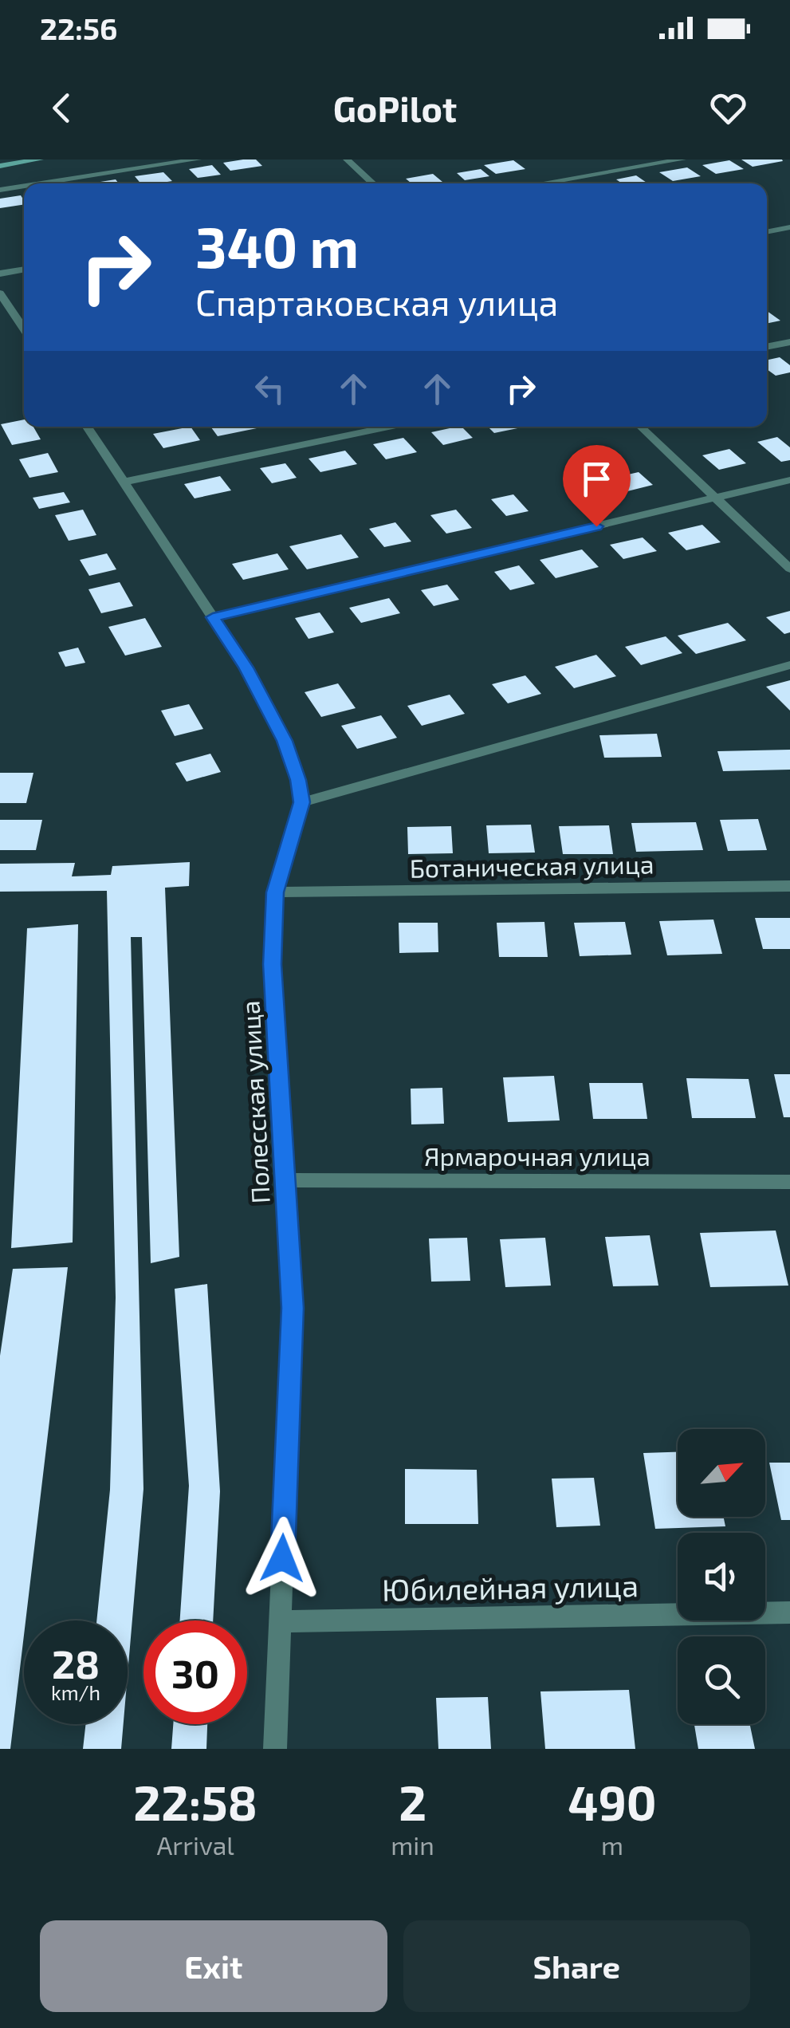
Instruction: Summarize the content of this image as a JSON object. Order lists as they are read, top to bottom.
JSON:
{
  "streets": {
    "street": [
      "Ботаническая улица",
      "Полесская улица",
      "Ярмарочная улица",
      "Юбилейная улица"
    ]
  },
  "crossings": [
    ["Ботаническая улица", "Полесская улица"],
    ["Полесская улица", "Ярмарочная улица"],
    ["Полесская улица", "Юбилейная улица"]
  ],
  "north": "top right",
  "page": {
    "status": "22:56",
    "header": "GoPilot",
    "turn": ["340 m", "Спартаковская улица"],
    "speed": "28 km/h",
    "limit": "30",
    "eta": [
      "22:58",
      "Arrival",
      "2",
      "min",
      "490",
      "m"
    ],
    "buttons": ["Exit", "Share"]
  }
}
